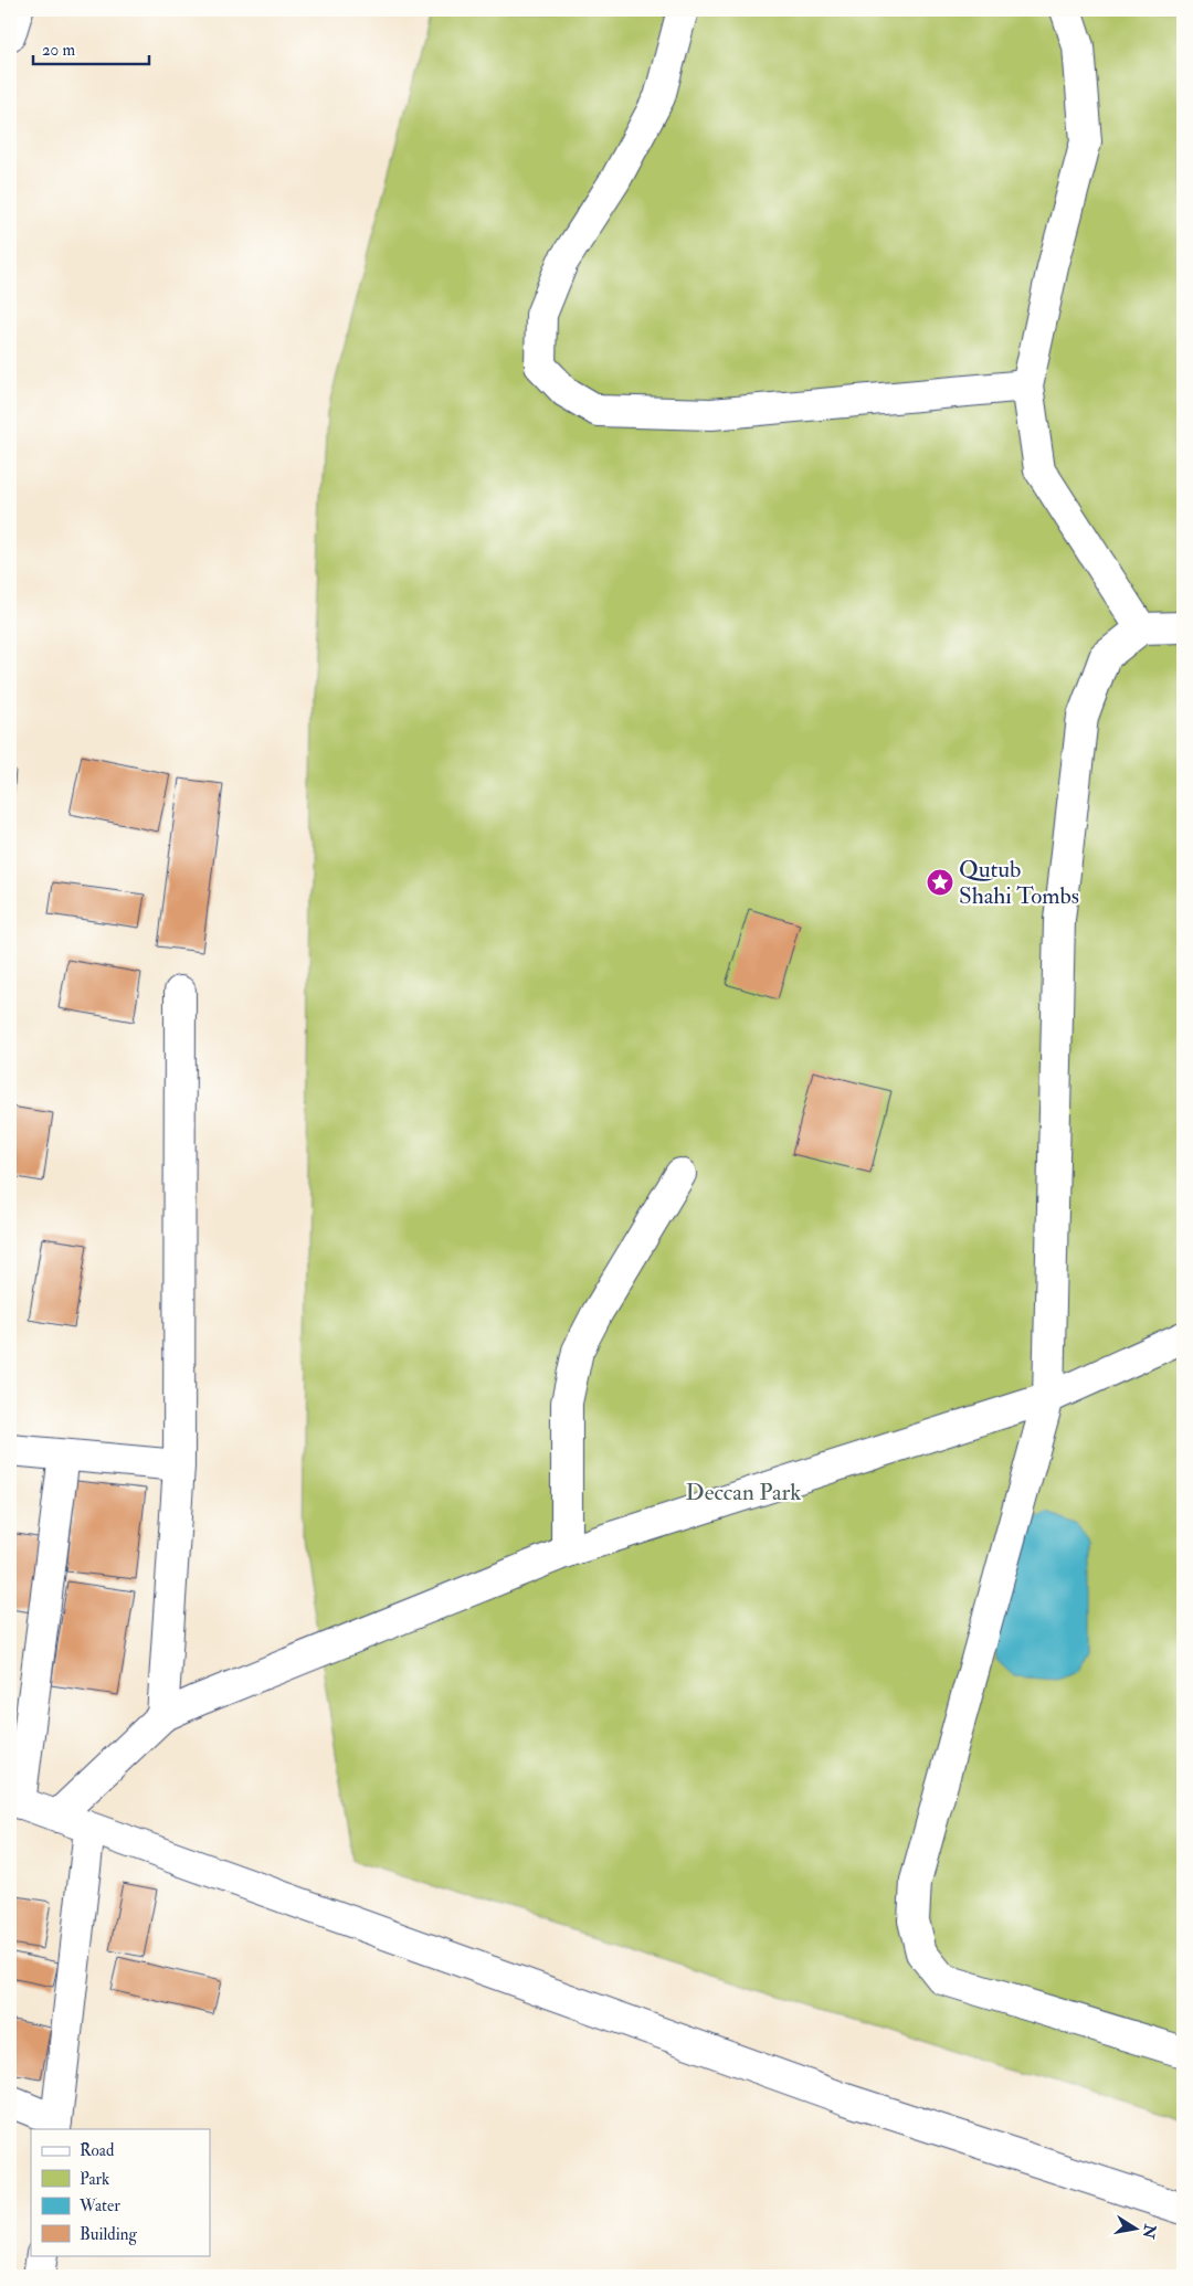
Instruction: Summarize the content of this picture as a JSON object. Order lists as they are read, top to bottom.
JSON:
{
  "parks": ["Deccan Park"],
  "places": {
    "place": ["Qutub Shahi Tombs"]
  },
  "legend": [
    "Road",
    "Park",
    "Water",
    "Building"
  ],
  "scale_bar": "20 m",
  "north": "right"
}
